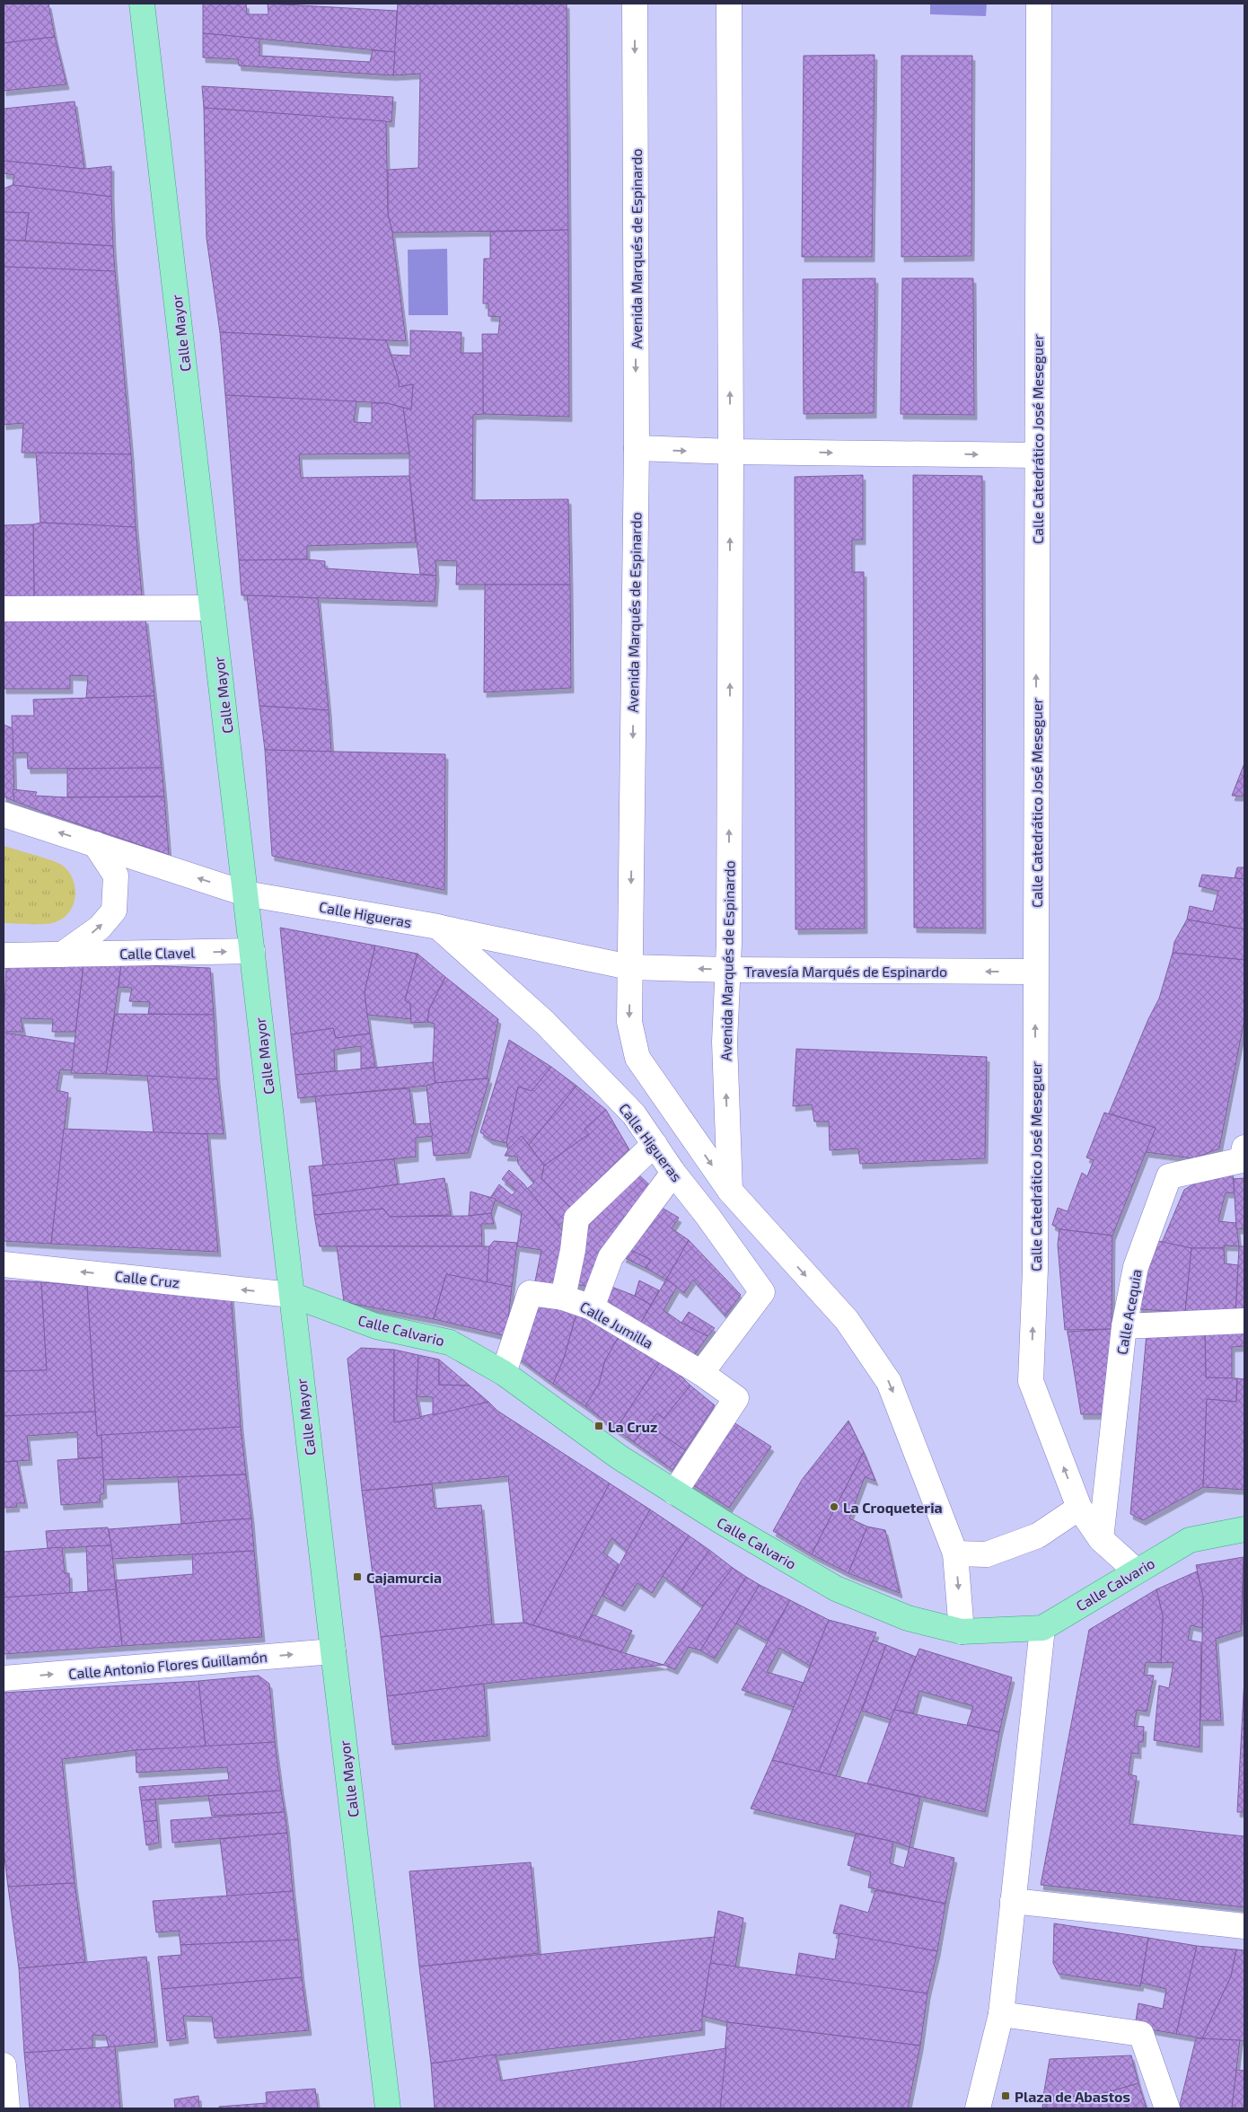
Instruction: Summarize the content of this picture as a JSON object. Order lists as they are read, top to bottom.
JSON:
{
  "streets": {
    "main road": ["Calle Mayor", "Calle Calvario"],
    "street": [
      "Avenida Marqués de Espinardo",
      "Calle Catedrático José Meseguer",
      "Calle Higueras",
      "Calle Clavel",
      "Travesía Marqués de Espinardo",
      "Calle Cruz",
      "Calle Acequia",
      "Calle Jumilla",
      "Calle Antonio Flores Guillamón"
    ]
  },
  "crossings": [
    ["Avenida Marqués de Espinardo", "Travesía Marqués de Espinardo"],
    ["Avenida Marqués de Espinardo", "Calle Calvario"],
    ["Calle Mayor", "Calle Higueras"],
    ["Calle Mayor", "Calle Clavel"],
    ["Calle Mayor", "Calle Cruz"],
    ["Calle Mayor", "Calle Calvario"],
    ["Calle Mayor", "Calle Antonio Flores Guillamón"],
    ["Calle Catedrático José Meseguer", "Travesía Marqués de Espinardo"],
    ["Calle Catedrático José Meseguer", "Calle Acequia"],
    ["Calle Catedrático José Meseguer", "Calle Calvario"],
    ["Calle Higueras", "Travesía Marqués de Espinardo"],
    ["Calle Higueras", "Calle Jumilla"],
    ["Calle Cruz", "Calle Calvario"],
    ["Calle Jumilla", "Calle Calvario"]
  ],
  "one_way": [
    "Calle Catedrático José Meseguer",
    "Travesía Marqués de Espinardo",
    "Calle Cruz",
    "Calle Antonio Flores Guillamón"
  ],
  "places": {
    "transit": ["La Cruz", "Cajamurcia", "Plaza de Abastos"],
    "other": ["La Croqueteria"]
  }
}
